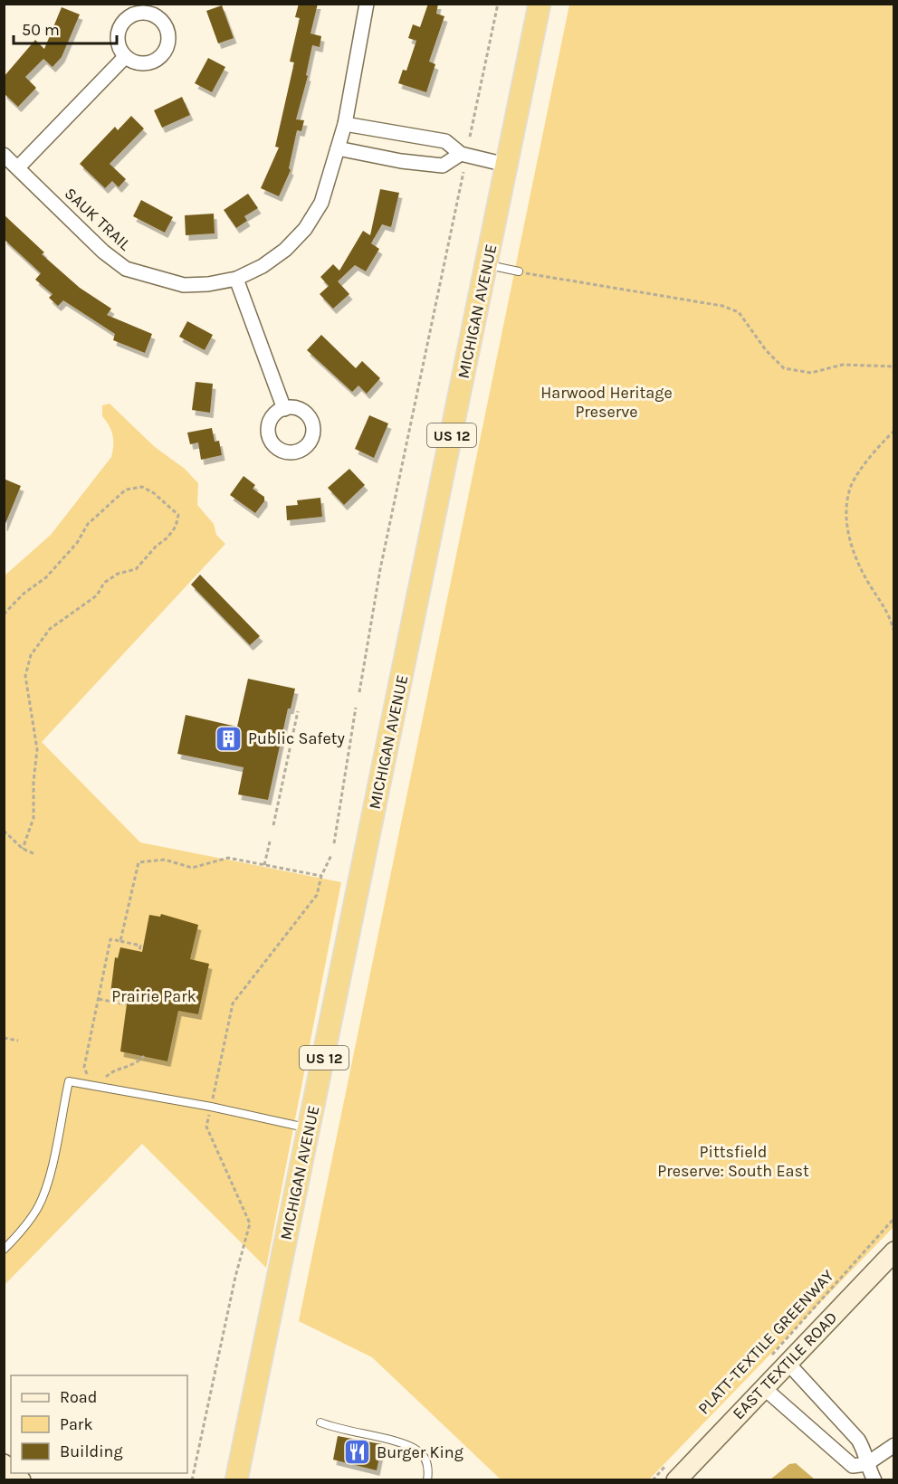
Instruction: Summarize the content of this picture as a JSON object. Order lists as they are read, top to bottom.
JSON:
{
  "streets": {
    "highway": ["MICHIGAN AVENUE", "US 12"],
    "main road": ["EAST TEXTILE ROAD"],
    "street": ["SAUK TRAIL"],
    "path": ["PLATT-TEXTILE GREENWAY"]
  },
  "parks": ["Harwood Heritage Preserve", "Prairie Park", "Pittsfield Preserve: South East"],
  "places": {
    "building": ["Public Safety"],
    "restaurant": ["Burger King"]
  },
  "legend": ["Road", "Park", "Building"],
  "scale_bar": "50 m"
}
